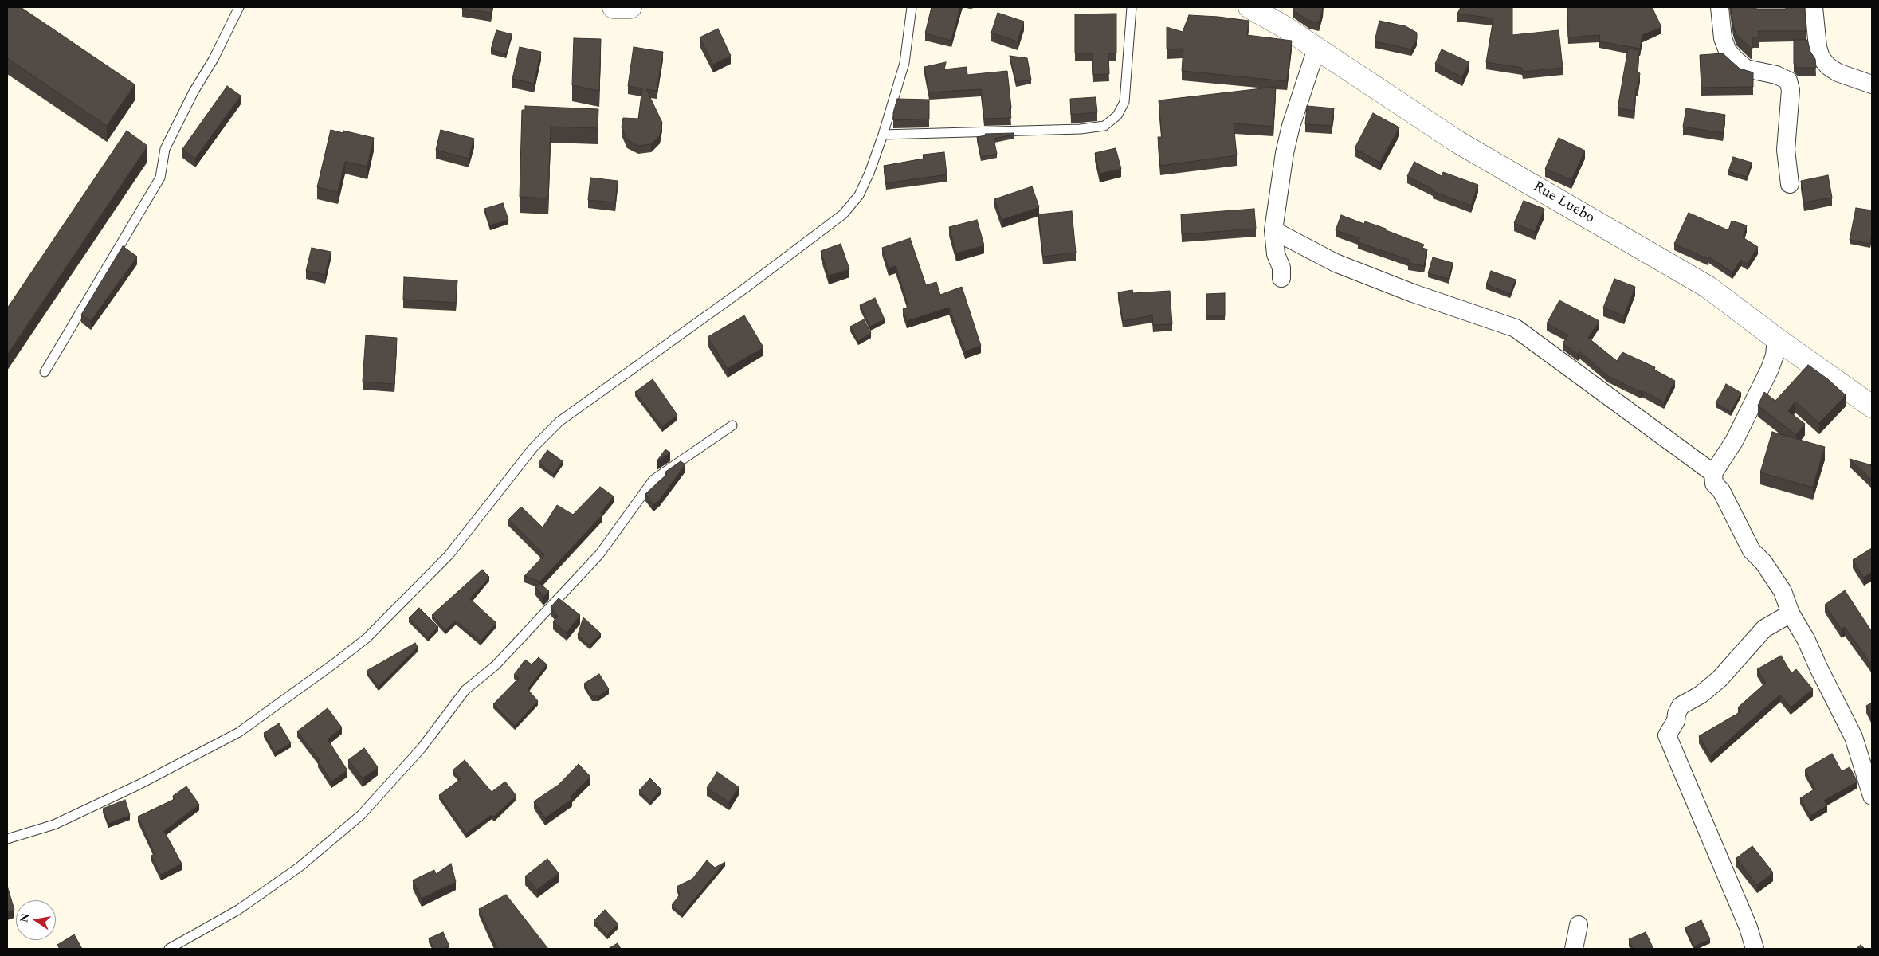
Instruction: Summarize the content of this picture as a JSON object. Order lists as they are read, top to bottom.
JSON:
{
  "streets": {
    "street": ["Rue Luebo"]
  },
  "north": "left"
}
